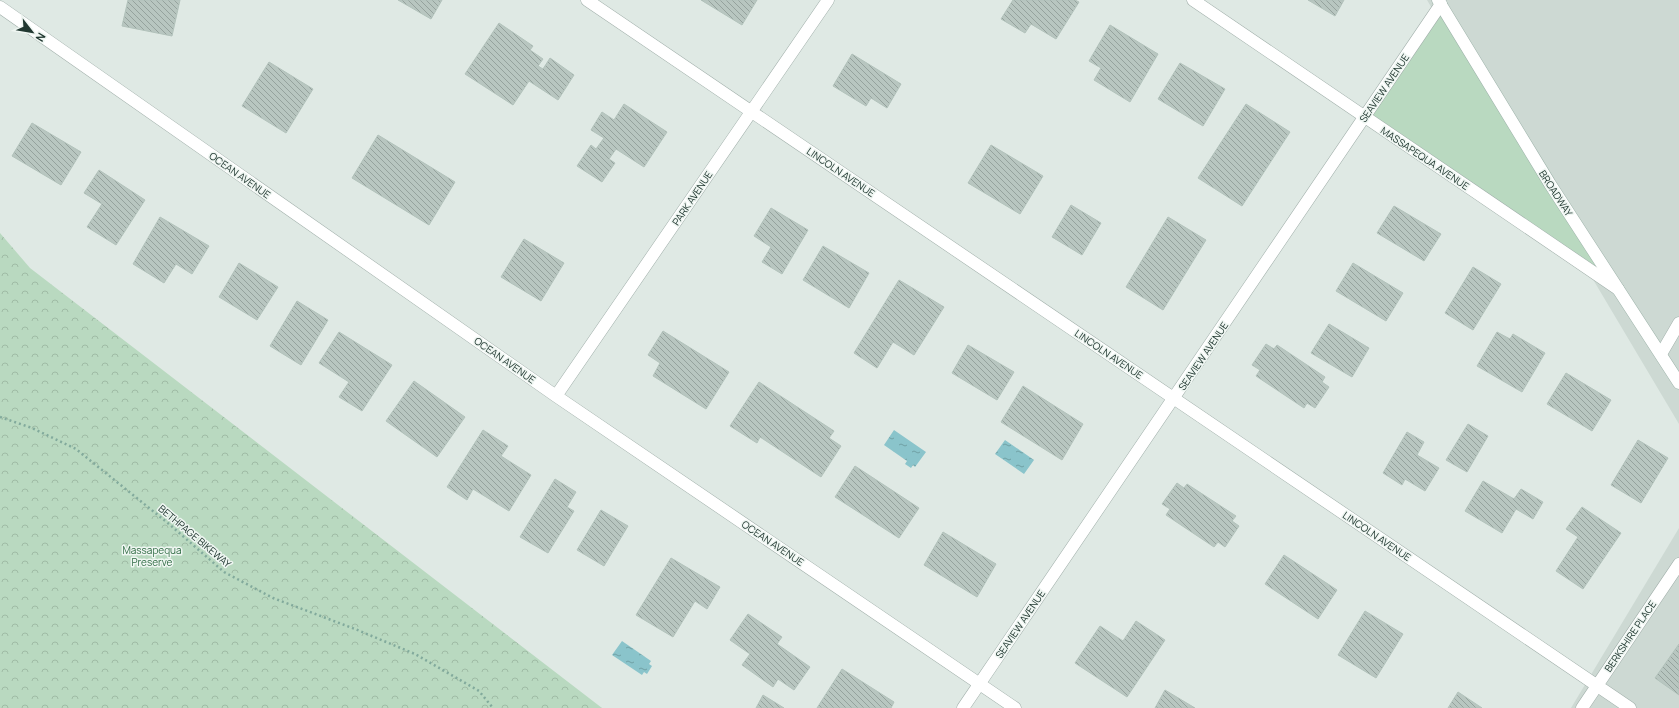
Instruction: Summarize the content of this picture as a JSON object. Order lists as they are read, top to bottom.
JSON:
{
  "streets": {
    "street": [
      "SEAVIEW AVENUE",
      "MASSAPEQUA AVENUE",
      "LINCOLN AVENUE",
      "OCEAN AVENUE",
      "BROADWAY",
      "PARK AVENUE",
      "BERKSHIRE PLACE"
    ],
    "path": ["BETHPAGE BIKEWAY"]
  },
  "crossings": [
    ["SEAVIEW AVENUE", "MASSAPEQUA AVENUE"],
    ["SEAVIEW AVENUE", "LINCOLN AVENUE"],
    ["SEAVIEW AVENUE", "OCEAN AVENUE"],
    ["SEAVIEW AVENUE", "BROADWAY"],
    ["MASSAPEQUA AVENUE", "BROADWAY"],
    ["LINCOLN AVENUE", "PARK AVENUE"],
    ["LINCOLN AVENUE", "BERKSHIRE PLACE"],
    ["OCEAN AVENUE", "PARK AVENUE"]
  ],
  "parks": ["Massapequa Preserve"],
  "north": "bottom right"
}
